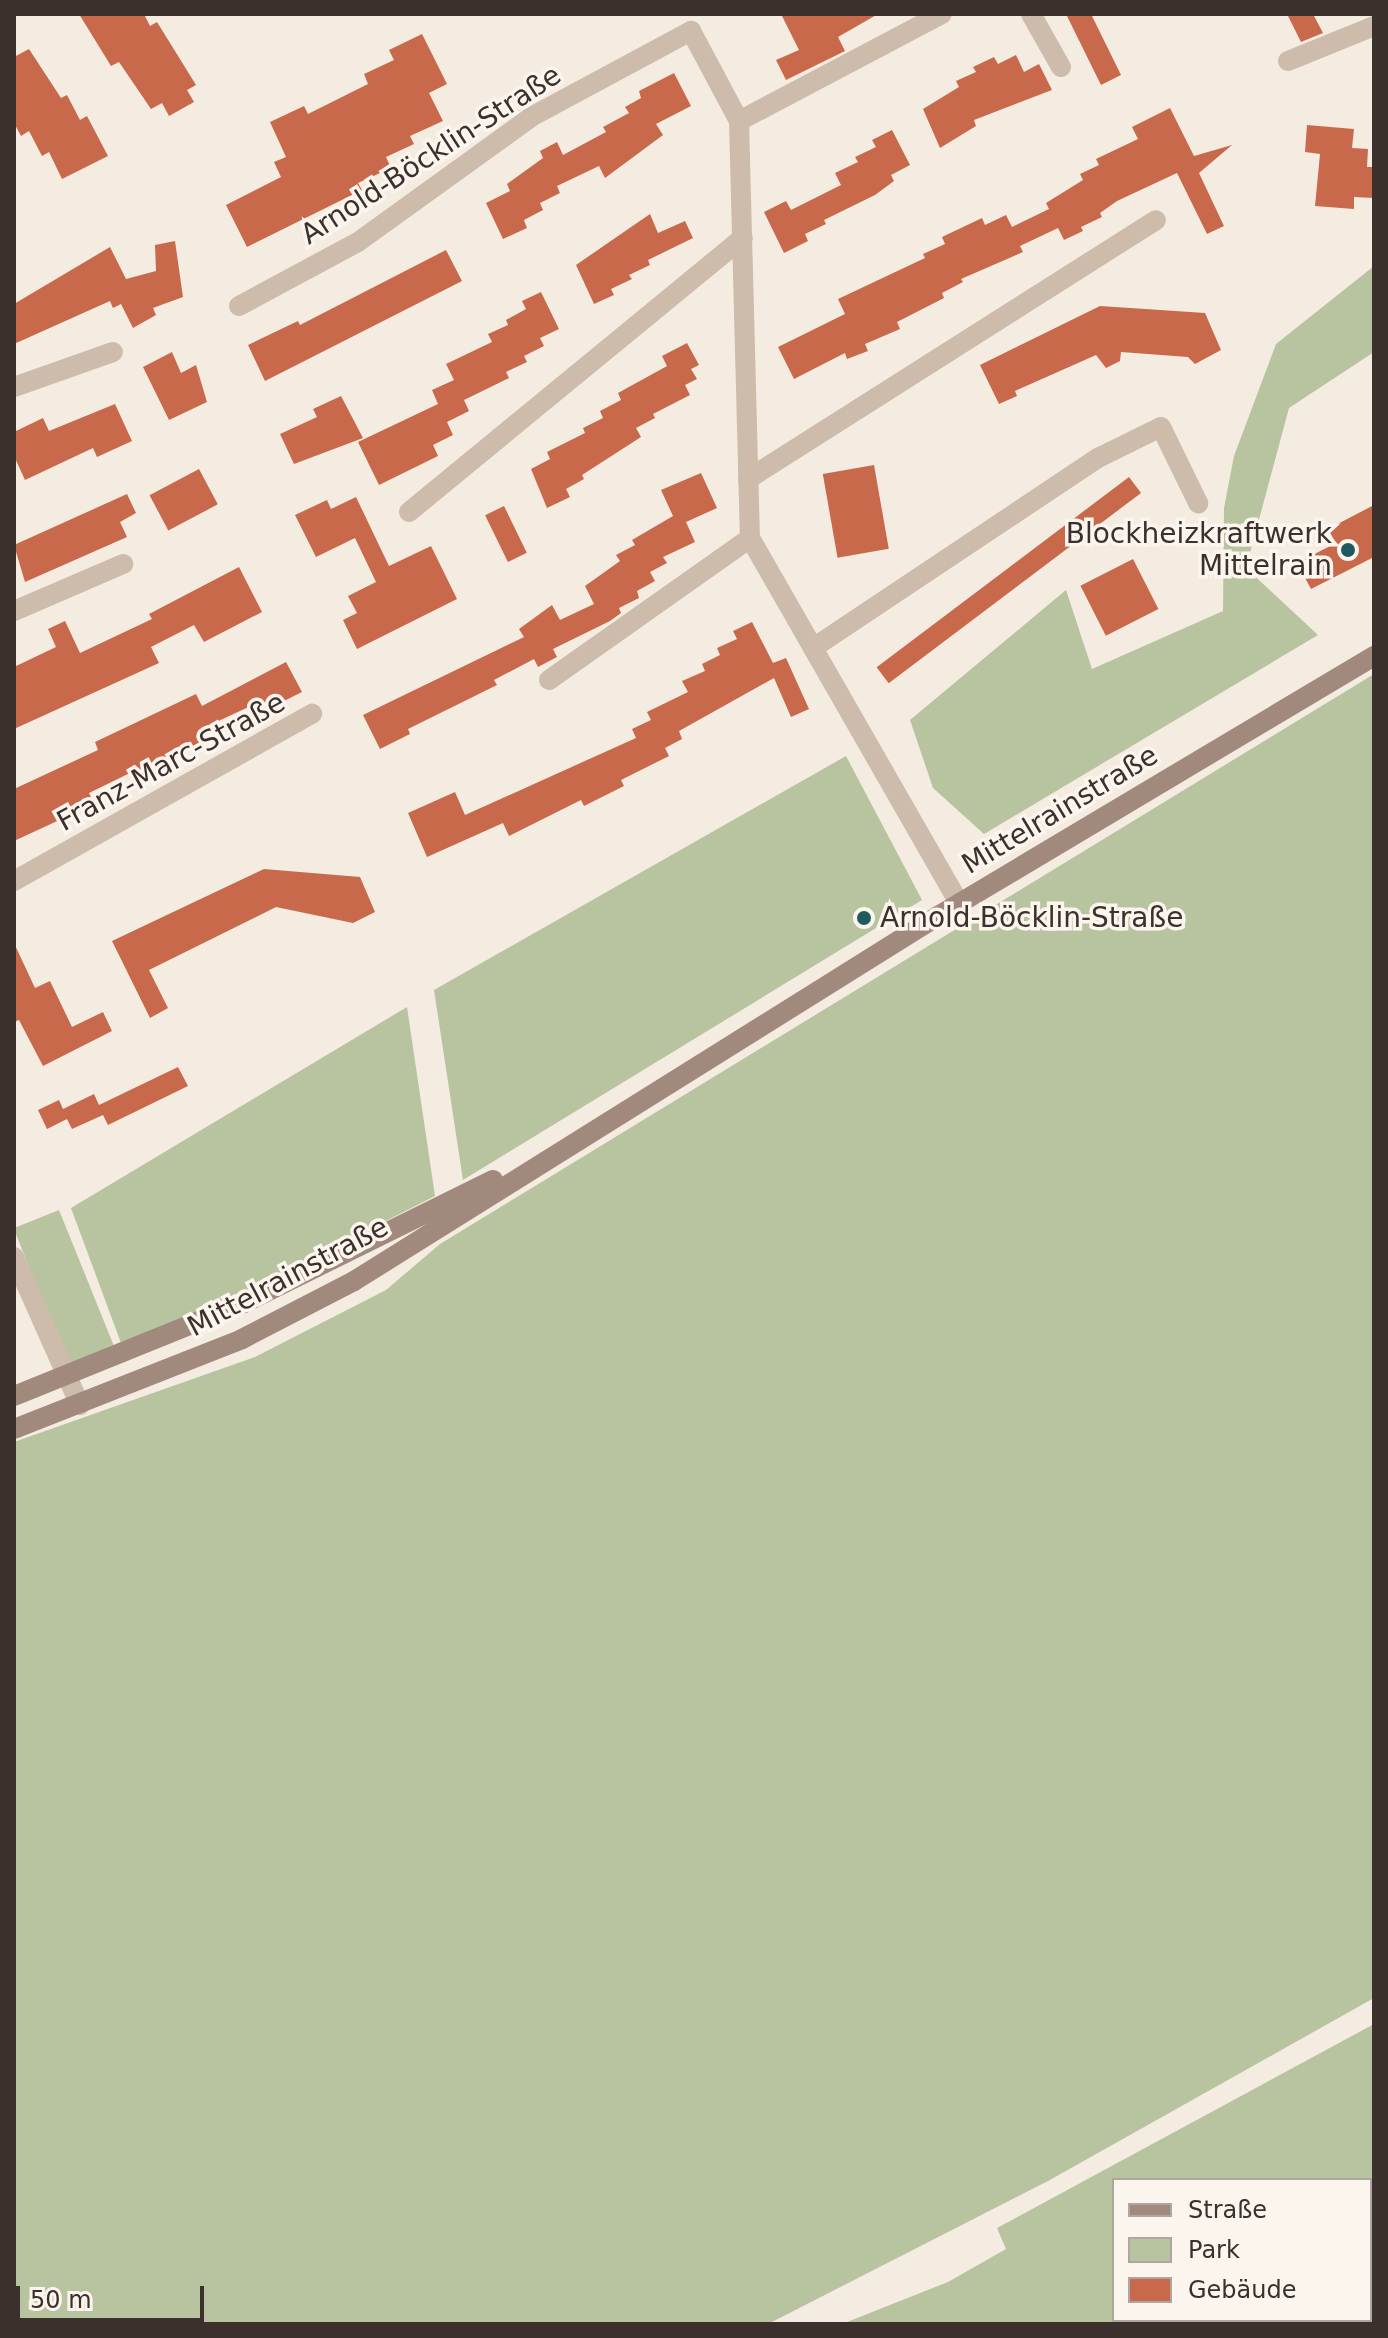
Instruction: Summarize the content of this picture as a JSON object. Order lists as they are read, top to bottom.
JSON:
{
  "streets": {
    "street": ["Arnold-Böcklin-Straße", "Franz-Marc-Straße", "Mittelrainstraße"]
  },
  "crossings": [
    ["Arnold-Böcklin-Straße", "Mittelrainstraße"]
  ],
  "places": ["Blockheizkraftwerk Mittelrain", "Arnold-Böcklin-Straße"],
  "legend": ["Straße", "Park", "Gebäude"],
  "scale_bar": "50 m"
}
